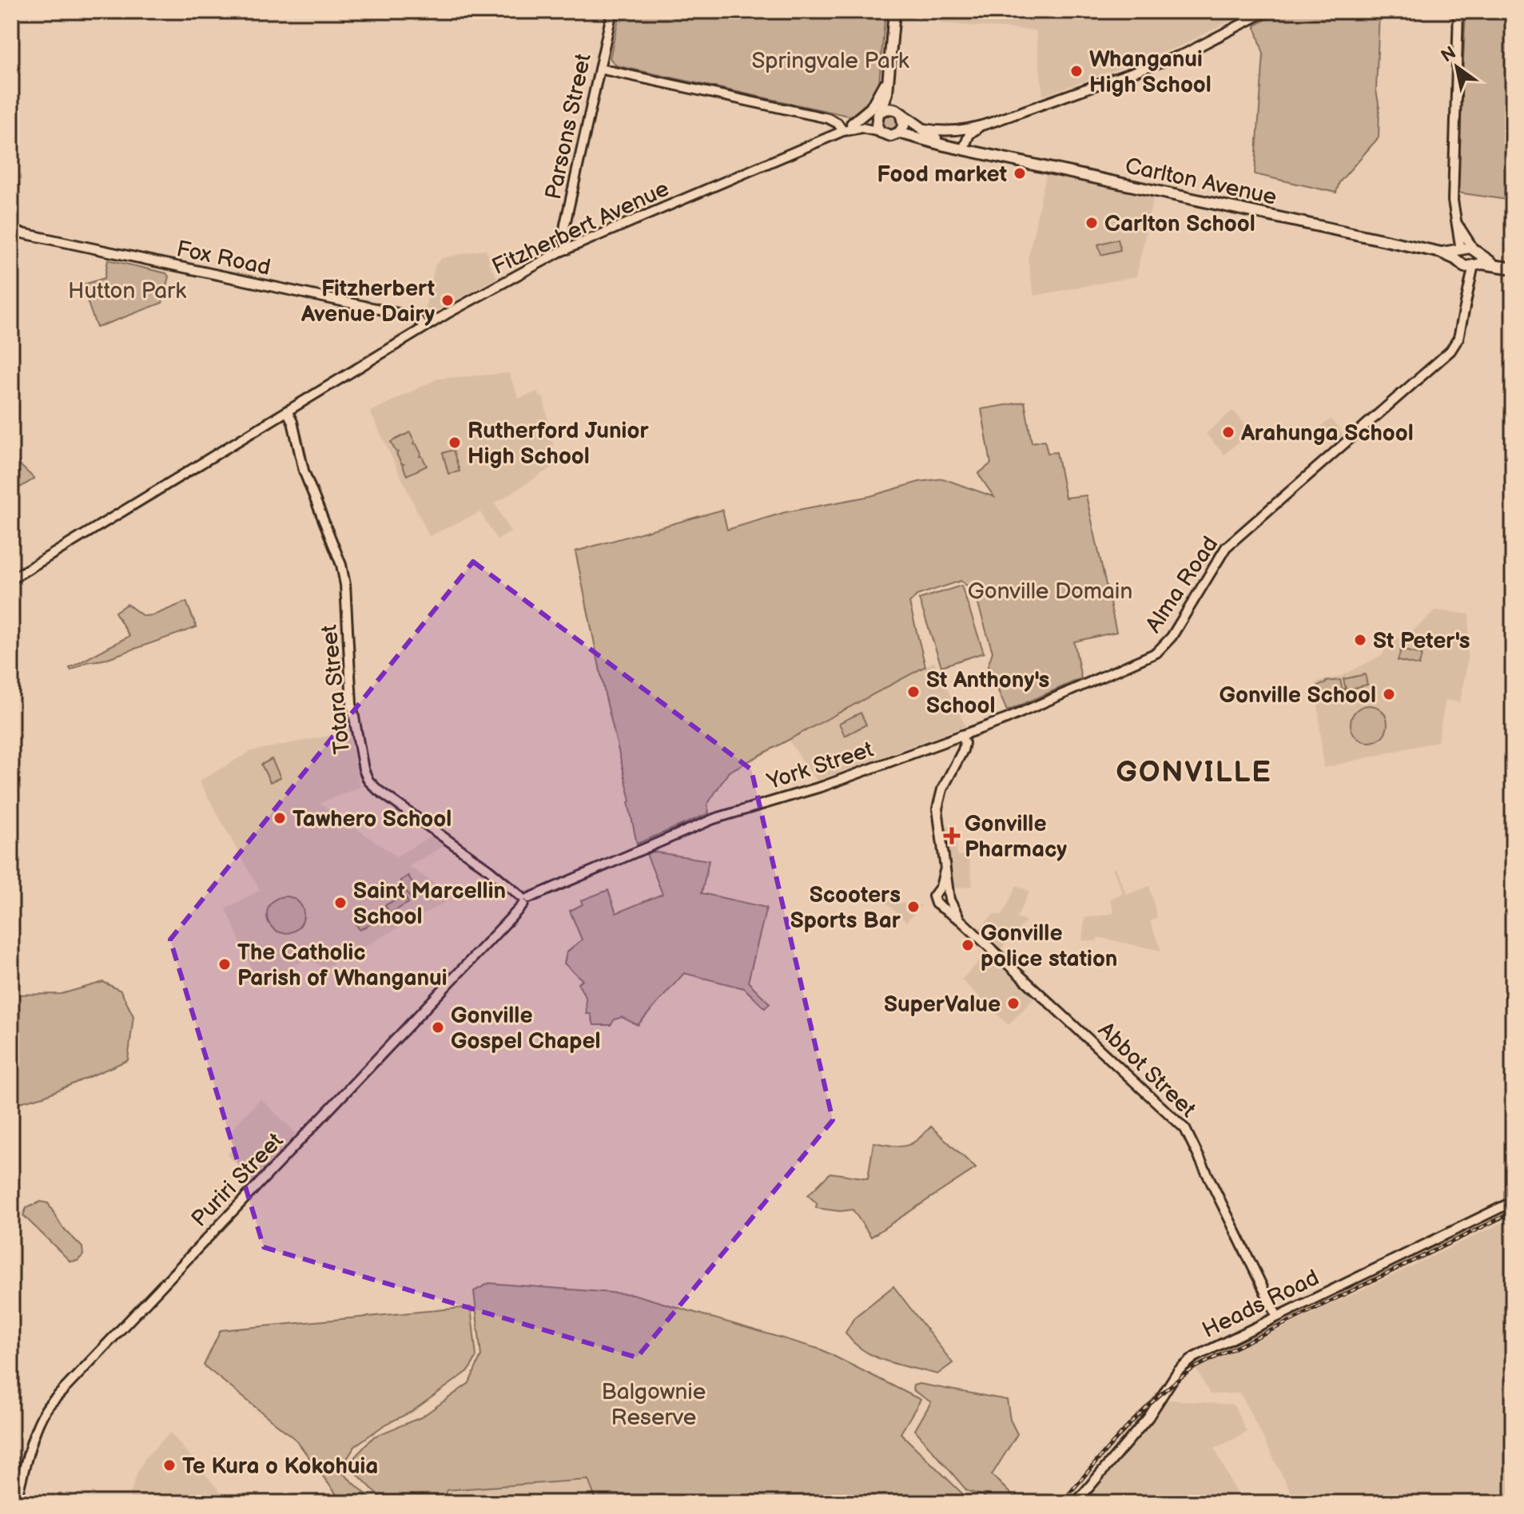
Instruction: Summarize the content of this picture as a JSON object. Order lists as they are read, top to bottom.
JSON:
{
  "streets": {
    "highway": ["Carlton Avenue"],
    "main road": [
      "Parsons Street",
      "Fitzherbert Avenue",
      "Fox Road",
      "Alma Road",
      "Totara Street",
      "York Street",
      "Abbot Street",
      "Puriri Street",
      "Heads Road"
    ]
  },
  "crossings": [
    ["Parsons Street", "Fitzherbert Avenue"],
    ["Carlton Avenue", "Fitzherbert Avenue"],
    ["Carlton Avenue", "Alma Road"],
    ["Fitzherbert Avenue", "Fox Road"],
    ["Fitzherbert Avenue", "Totara Street"],
    ["Alma Road", "York Street"],
    ["Totara Street", "Puriri Street"],
    ["York Street", "Puriri Street"],
    ["Abbot Street", "Heads Road"]
  ],
  "districts": ["GONVILLE"],
  "parks": [
    "Springvale Park",
    "Hutton Park",
    "Gonville Domain",
    "Balgownie Reserve"
  ],
  "places": {
    "other": [
      "Whanganui High School",
      "Food market",
      "Carlton School",
      "Fitzherbert Avenue Dairy",
      "Arahunga School",
      "Rutherford Junior High School",
      "St Peter's",
      "St Anthony's School",
      "Gonville School",
      "Tawhero School",
      "Saint Marcellin School",
      "Scooters Sports Bar",
      "Gonville police station",
      "The Catholic Parish of Whanganui",
      "SuperValue",
      "Gonville Gospel Chapel",
      "Te Kura o Kokohuia"
    ],
    "health": ["Gonville Pharmacy"]
  },
  "north": "top left"
}
